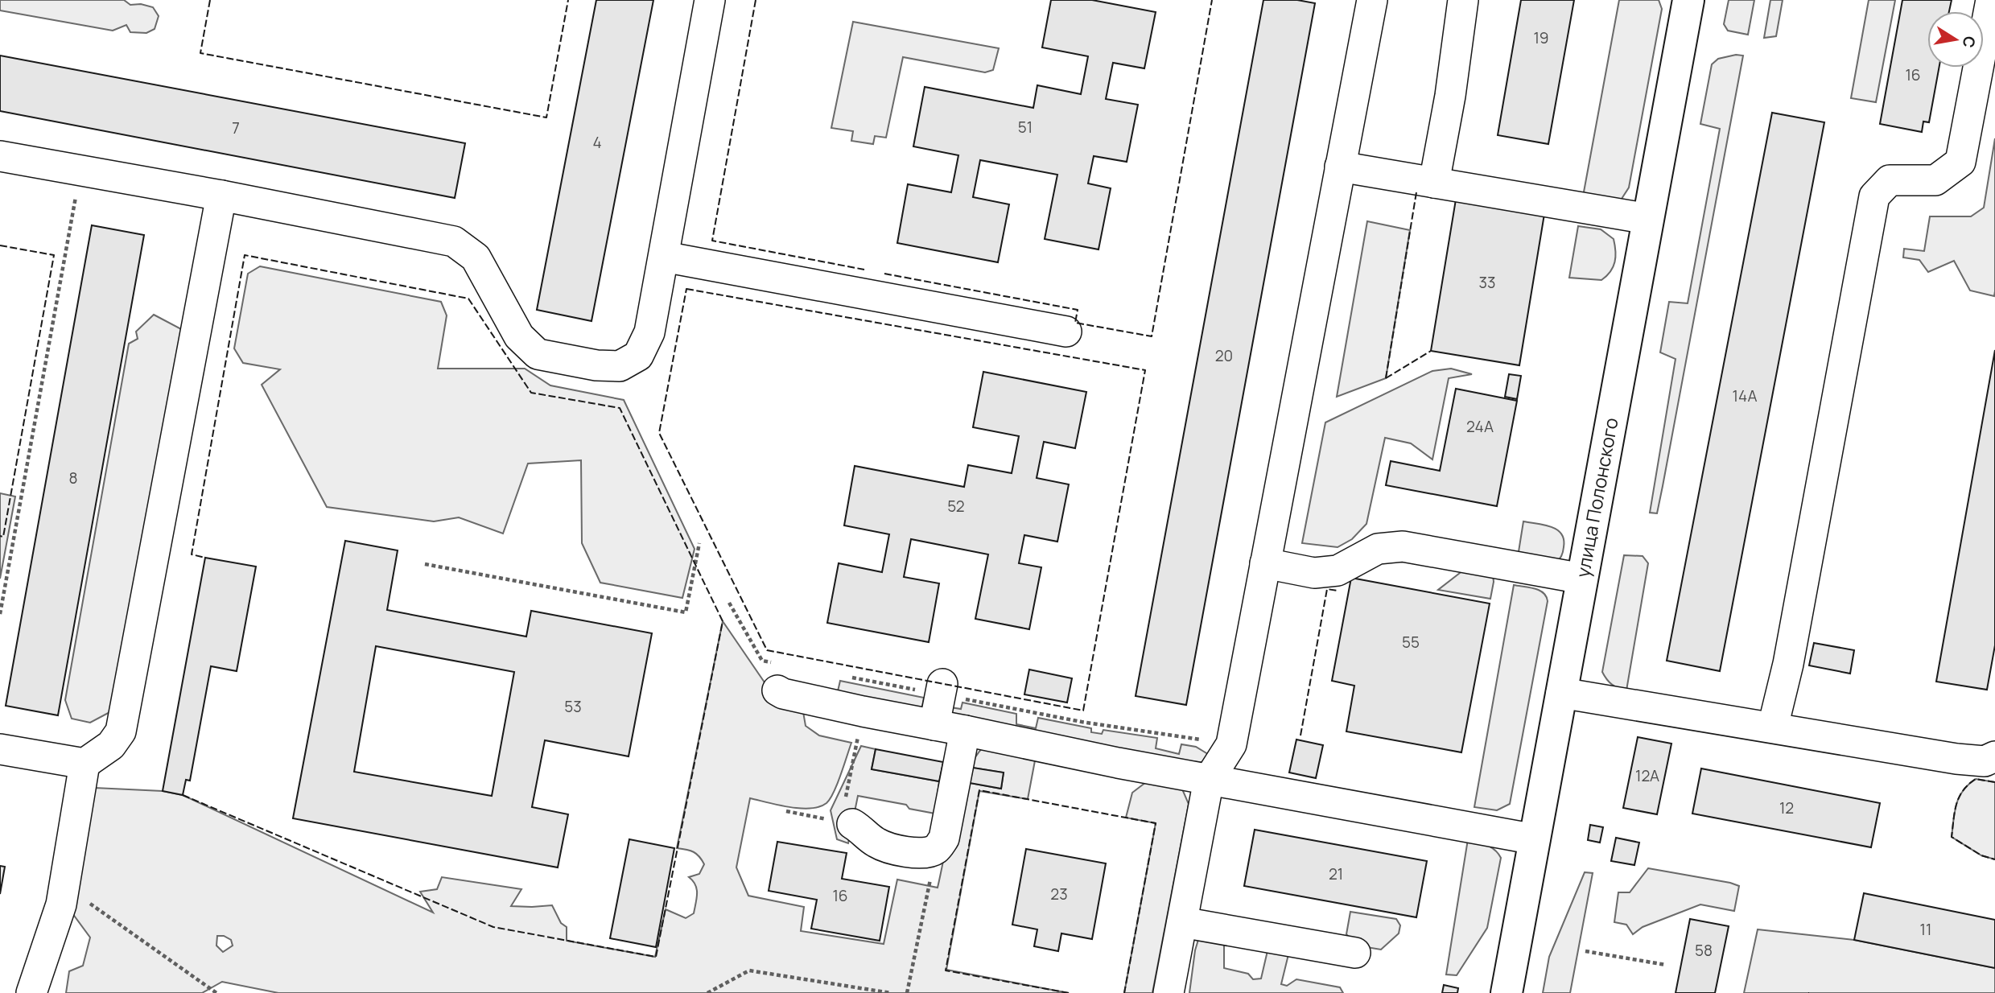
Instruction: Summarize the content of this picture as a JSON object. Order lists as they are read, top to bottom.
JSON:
{
  "streets": {
    "main road": ["улица Полонского"]
  },
  "house_numbers": [
    "19",
    "16",
    "51",
    "7",
    "4",
    "33",
    "20",
    "14А",
    "24А",
    "8",
    "52",
    "55",
    "53",
    "12А",
    "12",
    "21",
    "23",
    "16",
    "11",
    "58"
  ],
  "north": "right"
}
